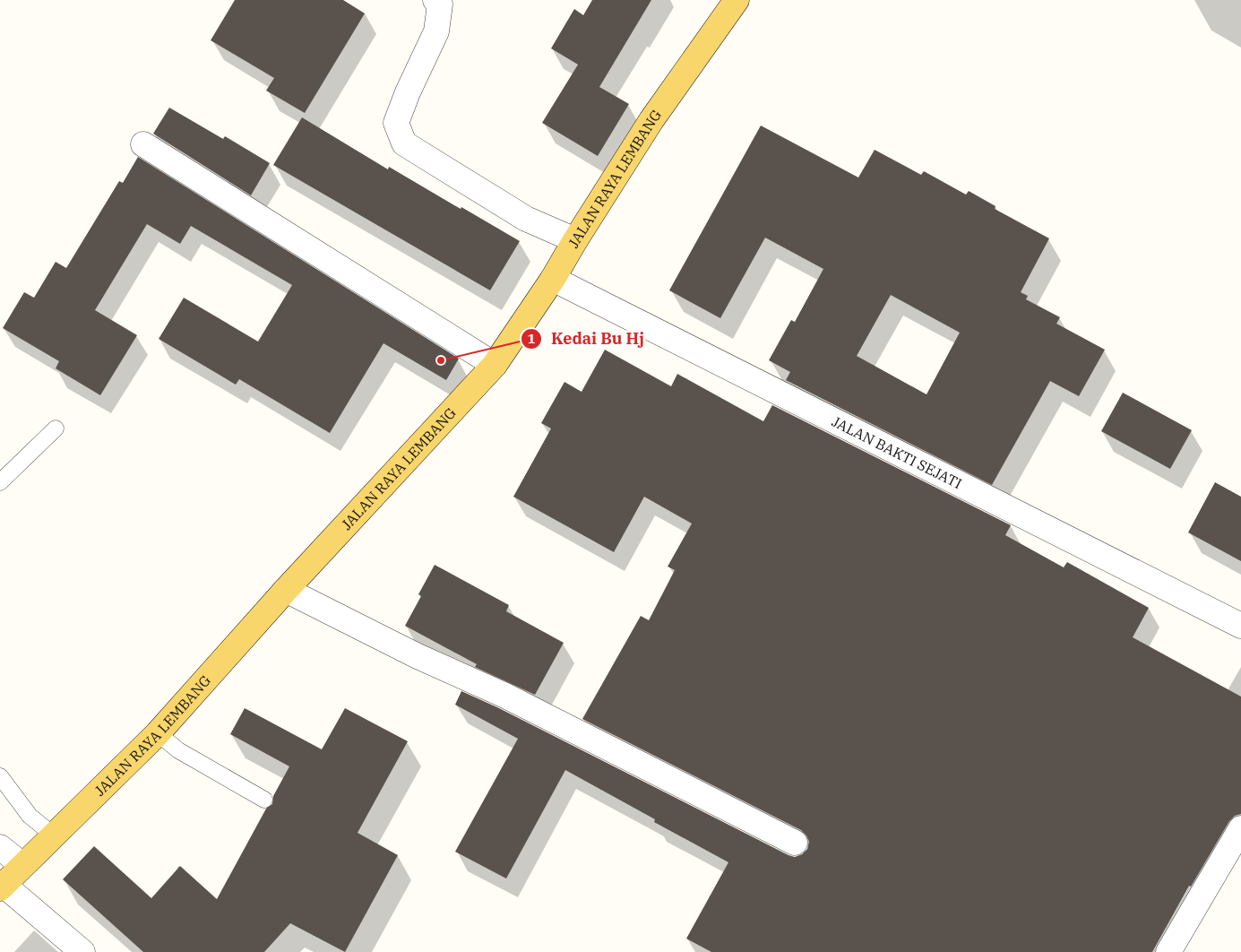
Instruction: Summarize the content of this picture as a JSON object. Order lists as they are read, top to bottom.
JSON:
{
  "streets": {
    "main road": ["JALAN RAYA LEMBANG"],
    "street": ["JALAN BAKTI SEJATI"]
  },
  "crossings": [
    ["JALAN RAYA LEMBANG", "JALAN BAKTI SEJATI"]
  ],
  "places": ["Kedai Bu Hj"]
}
